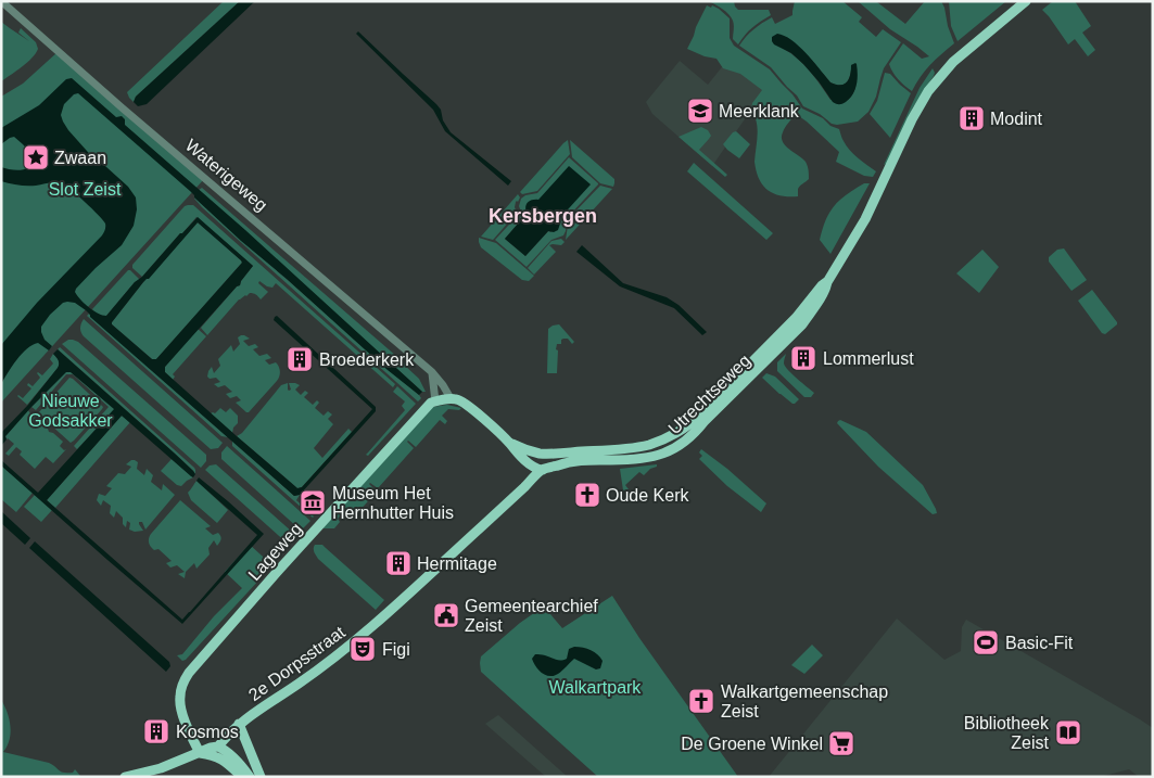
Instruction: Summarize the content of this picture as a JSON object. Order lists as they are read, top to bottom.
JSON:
{
  "streets": {
    "main road": [
      "Waterigeweg",
      "Utrechtseweg",
      "Lageweg",
      "2e Dorpsstraat"
    ]
  },
  "crossings": [
    ["Waterigeweg", "Utrechtseweg"],
    ["Waterigeweg", "Lageweg"],
    ["Waterigeweg", "2e Dorpsstraat"],
    ["Utrechtseweg", "2e Dorpsstraat"]
  ],
  "districts": ["Kersbergen"],
  "parks": ["Slot Zeist", "Nieuwe Godsakker", "Walkartpark"],
  "places": {
    "school or university": ["Meerklank"],
    "building": [
      "Modint",
      "Lommerlust",
      "Broederkerk",
      "Hermitage",
      "Kosmos"
    ],
    "place": ["Zwaan"],
    "church": ["Oude Kerk", "Walkartgemeenschap Zeist"],
    "museum": ["Museum Het Hernhutter Huis"],
    "public building": ["Gemeentearchief Zeist"],
    "sports": ["Basic-Fit"],
    "theatre": ["Figi"],
    "library": ["Bibliotheek Zeist"],
    "supermarket": ["De Groene Winkel"]
  }
}
